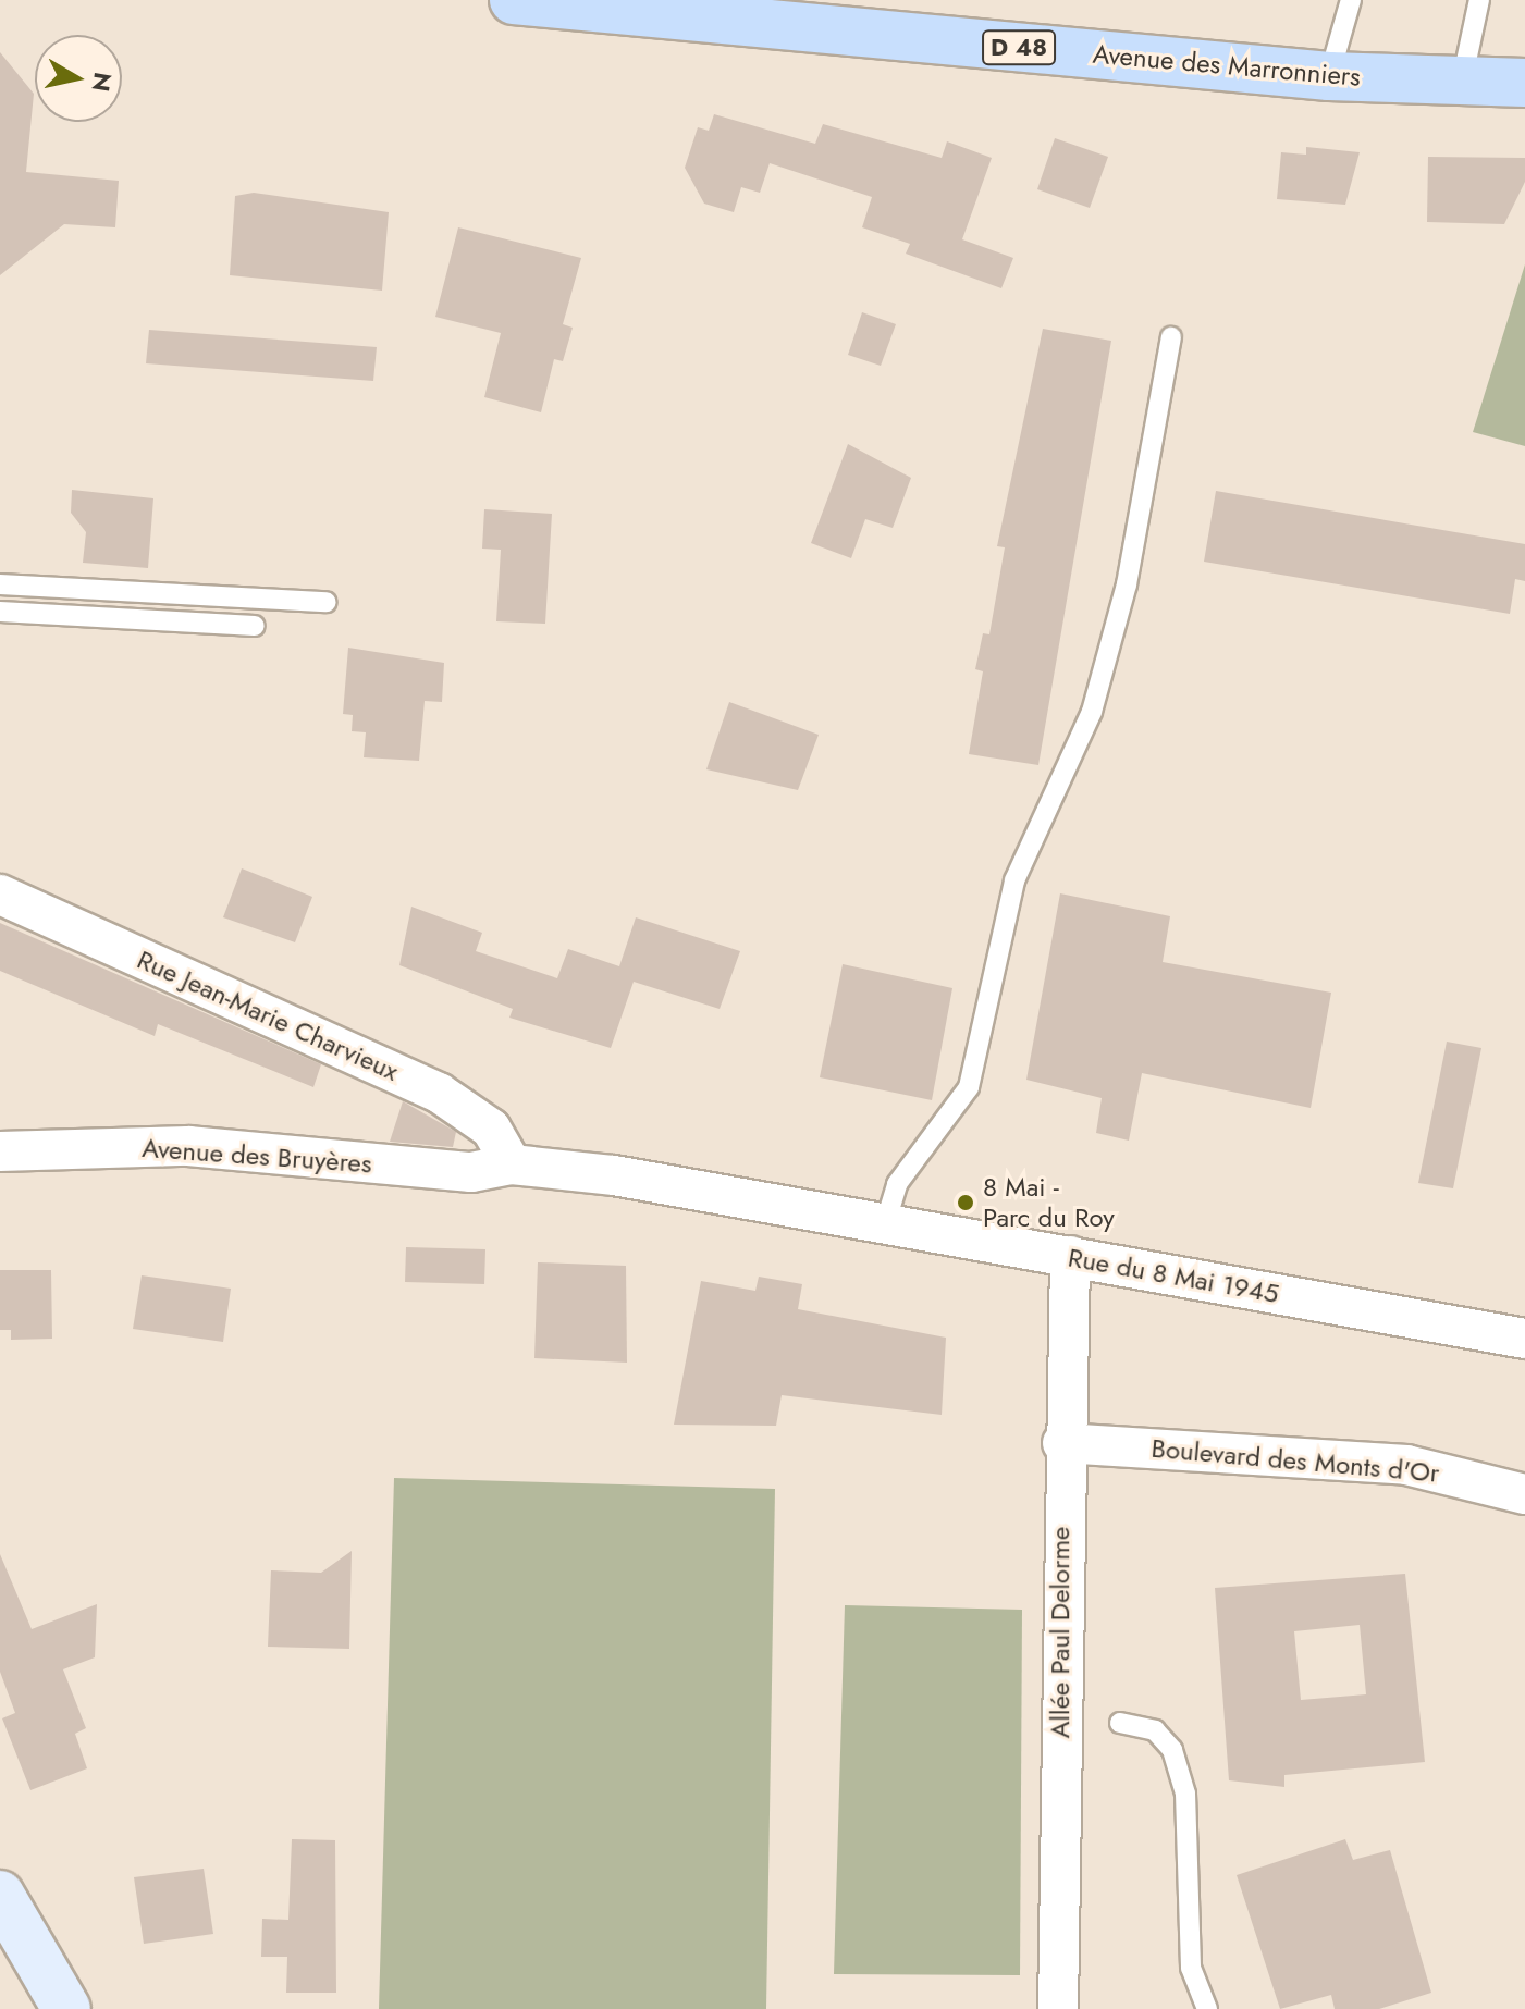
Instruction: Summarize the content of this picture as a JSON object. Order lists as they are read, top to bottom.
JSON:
{
  "streets": {
    "main road": ["D 48", "Avenue des Marronniers"],
    "street": [
      "Rue Jean-Marie Charvieux",
      "Avenue des Bruyères",
      "Rue du 8 Mai 1945",
      "Boulevard des Monts d'Or",
      "Allée Paul Delorme"
    ]
  },
  "crossings": [
    ["Rue Jean-Marie Charvieux", "Avenue des Bruyères"],
    ["Rue Jean-Marie Charvieux", "Rue du 8 Mai 1945"],
    ["Avenue des Bruyères", "Rue du 8 Mai 1945"],
    ["Rue du 8 Mai 1945", "Allée Paul Delorme"],
    ["Boulevard des Monts d'Or", "Allée Paul Delorme"]
  ],
  "places": ["8 Mai - Parc du Roy"],
  "north": "right"
}
